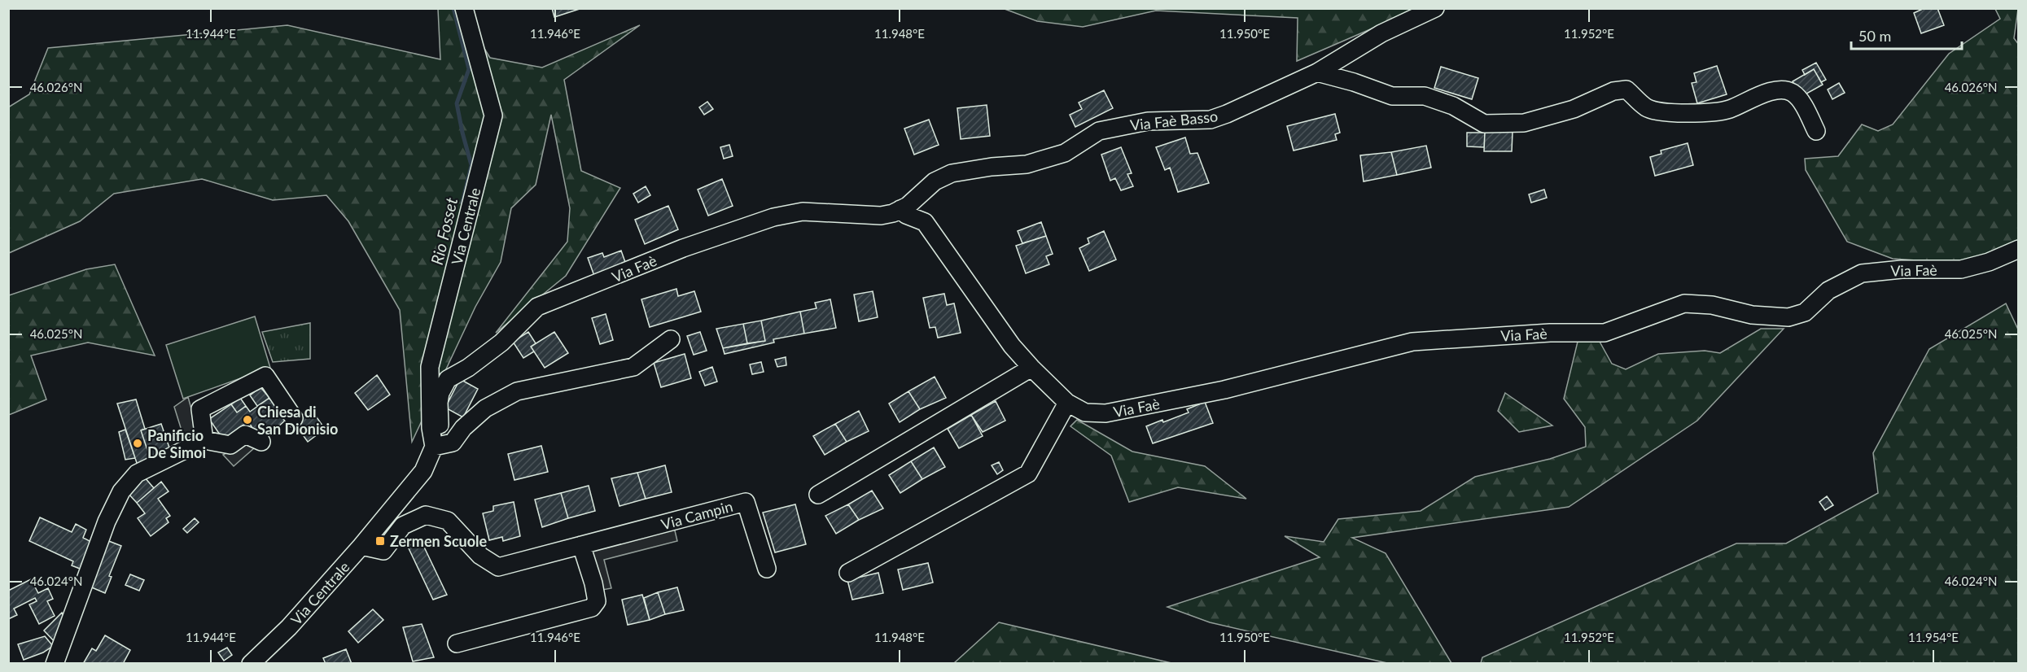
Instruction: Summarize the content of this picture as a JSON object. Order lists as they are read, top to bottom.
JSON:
{
  "streets": {
    "street": [
      "Via Faè Basso",
      "Via Centrale",
      "Via Faè",
      "Via Campin"
    ]
  },
  "crossings": [
    ["Via Faè Basso", "Via Faè"],
    ["Via Centrale", "Via Faè"],
    ["Via Centrale", "Via Campin"]
  ],
  "water": ["Rio Fosset"],
  "places": {
    "other": ["Chiesa di San Dionisio", "Panificio De Simoi"],
    "transit": ["Zermen Scuole"]
  },
  "scale_bar": "50 m",
  "coordinates": [
    "11.944°E",
    "11.946°E",
    "11.948°E",
    "11.950°E",
    "11.952°E",
    "46.026°N",
    "46.025°N",
    "46.024°N",
    "11.954°E"
  ]
}
